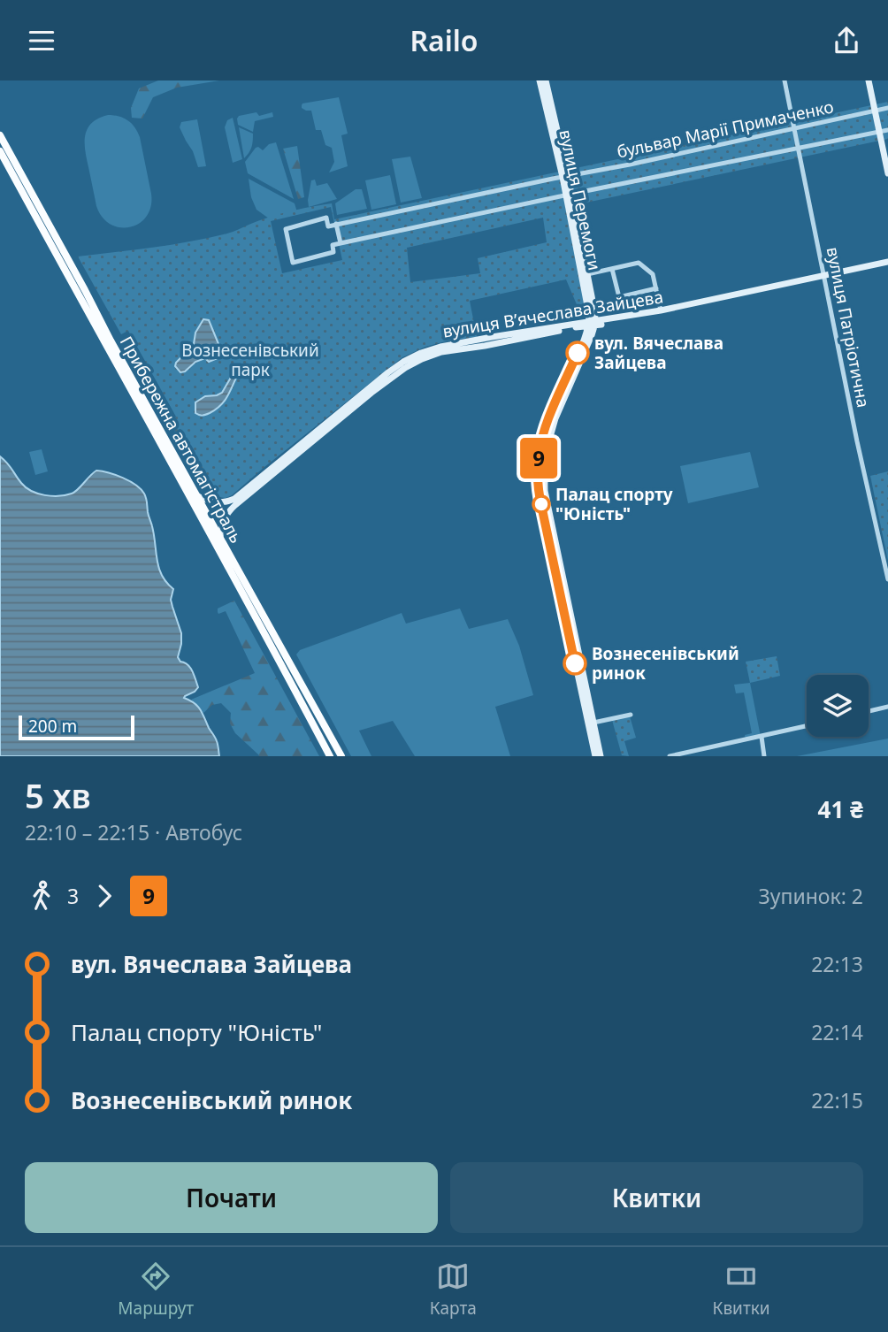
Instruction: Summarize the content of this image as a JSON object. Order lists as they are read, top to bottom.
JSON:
{
  "streets": {
    "main road": ["вулиця Перемоги", "вулиця Вʼячеслава Зайцева", "Прибережна автомагістраль"],
    "street": ["бульвар Марії Примаченко", "вулиця Патріотична"]
  },
  "crossings": [
    ["бульвар Марії Примаченко", "вулиця Перемоги"],
    ["бульвар Марії Примаченко", "вулиця Патріотична"],
    ["вулиця Перемоги", "вулиця Вʼячеслава Зайцева"],
    ["вулиця Вʼячеслава Зайцева", "вулиця Патріотична"],
    ["вулиця Вʼячеслава Зайцева", "Прибережна автомагістраль"]
  ],
  "parks": ["Вознесенівський парк"],
  "places": ["вул. Вячеслава Зайцева", "Палац спорту \"Юність\"", "Вознесенівський ринок"],
  "lines": ["bus line 9"],
  "scale_bar": "200 m",
  "page": {
    "header": "Railo",
    "on_map": "9",
    "scale": "200 m",
    "heading": ["5 хв", "22:10 – 22:15 · Автобус", "41 ₴"],
    "legs": ["3", "9", "Зупинок: 2"],
    "list": [
      {
        "name": "вул. Вячеслава Зайцева",
        "value": "22:13"
      },
      {
        "name": "Палац спорту \"Юність\"",
        "value": "22:14"
      },
      {
        "name": "Вознесенівський ринок",
        "value": "22:15"
      }
    ],
    "buttons": ["Почати", "Квитки"],
    "tabs": ["Маршрут", "Карта", "Квитки"]
  }
}
